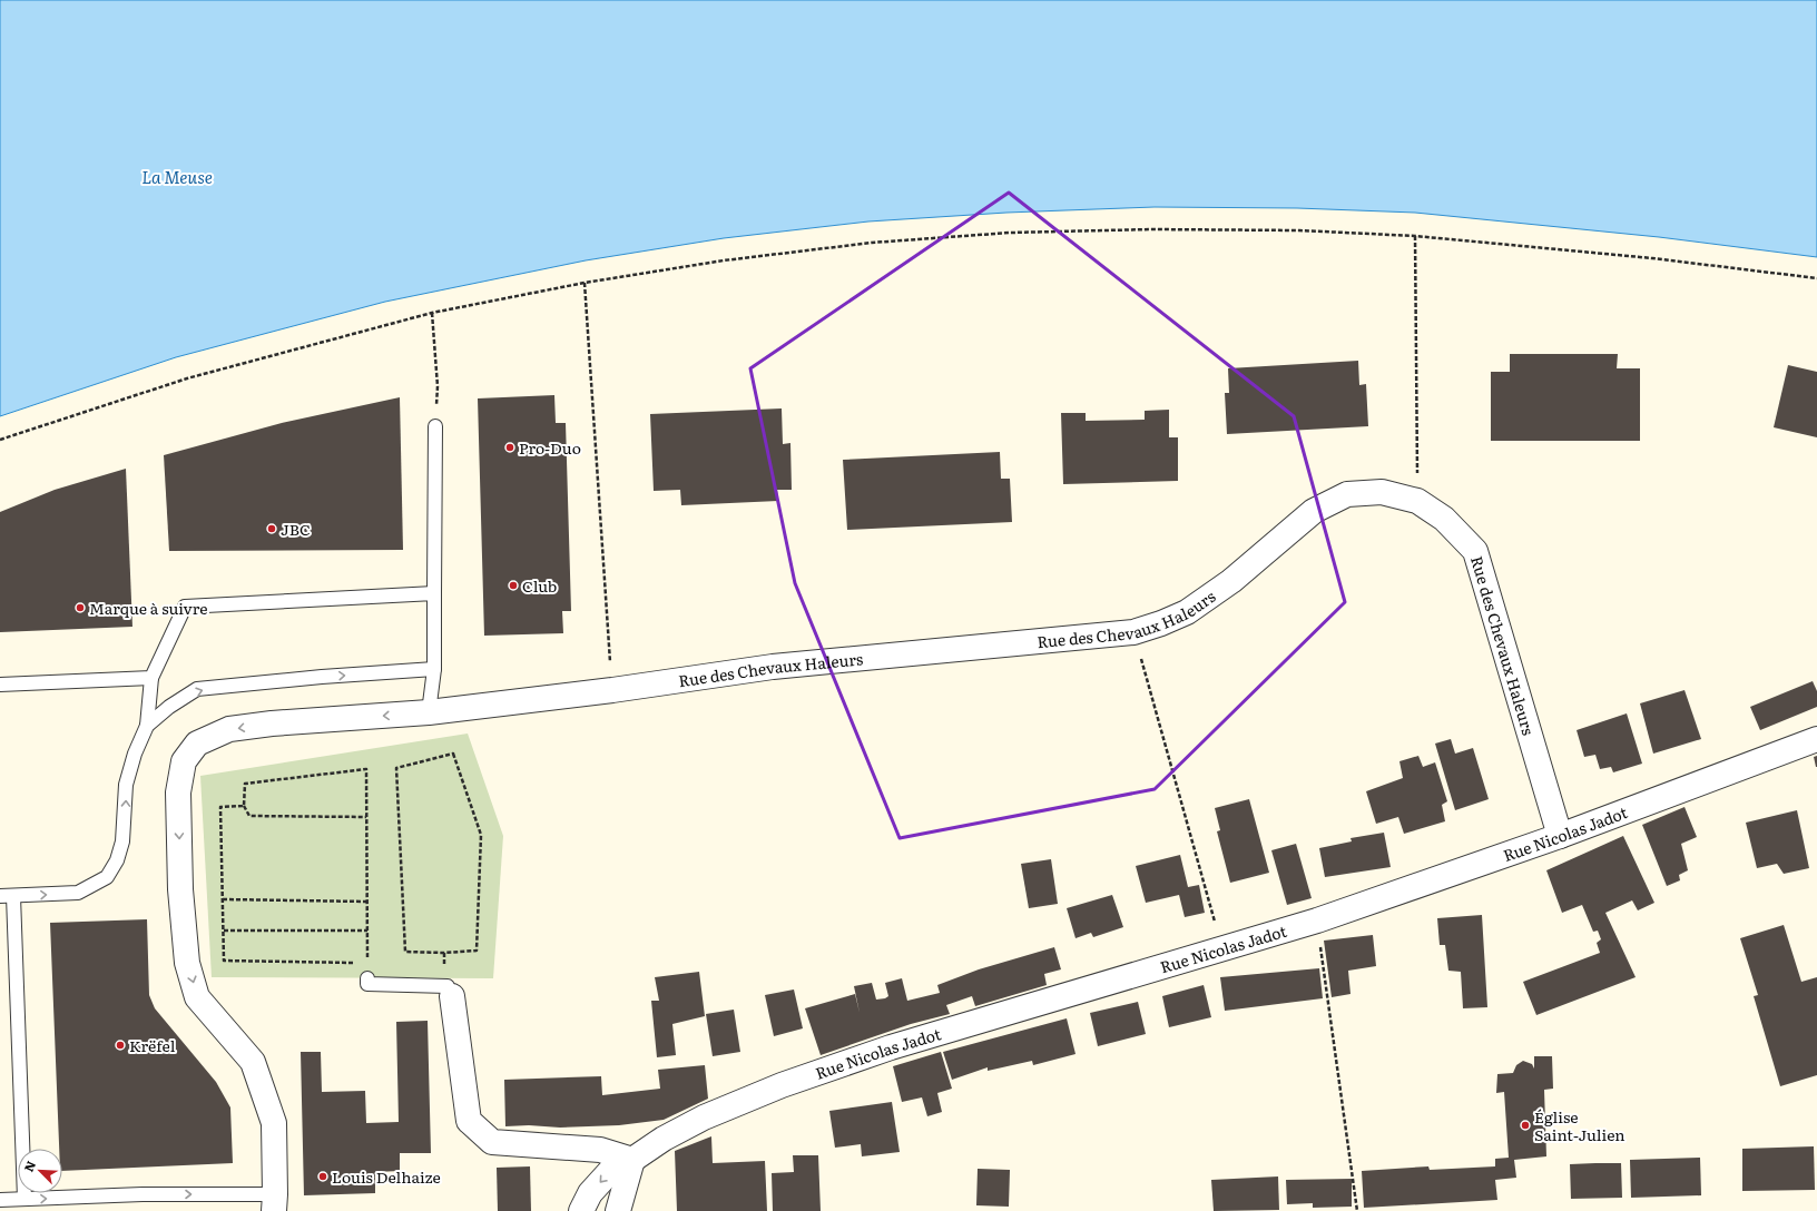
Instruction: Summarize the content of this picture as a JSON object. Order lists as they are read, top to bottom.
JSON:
{
  "streets": {
    "street": ["Rue des Chevaux Haleurs", "Rue Nicolas Jadot"]
  },
  "crossings": [
    ["Rue des Chevaux Haleurs", "Rue Nicolas Jadot"]
  ],
  "water": ["La Meuse"],
  "places": [
    "Pro-Duo",
    "JBC",
    "Club",
    "Marque à suivre",
    "Krëfel",
    "Église Saint-Julien",
    "Louis Delhaize"
  ],
  "north": "top left"
}
